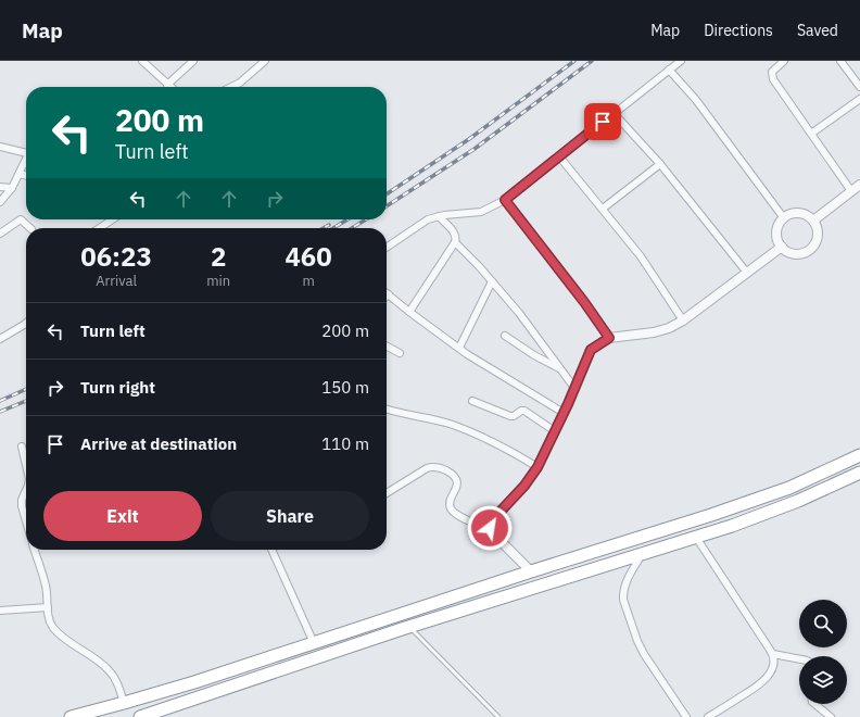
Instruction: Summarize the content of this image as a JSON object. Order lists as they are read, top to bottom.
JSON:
{
  "page": {
    "header": "Map",
    "nav": ["Map", "Directions", "Saved"],
    "turn": ["200 m", "Turn left"],
    "eta": [
      "06:23",
      "Arrival",
      "2",
      "min",
      "460",
      "m"
    ],
    "list": [
      {
        "name": "Turn left",
        "value": "200 m"
      },
      {
        "name": "Turn right",
        "value": "150 m"
      },
      {
        "name": "Arrive at destination",
        "value": "110 m"
      }
    ],
    "buttons": ["Exit", "Share"]
  }
}
